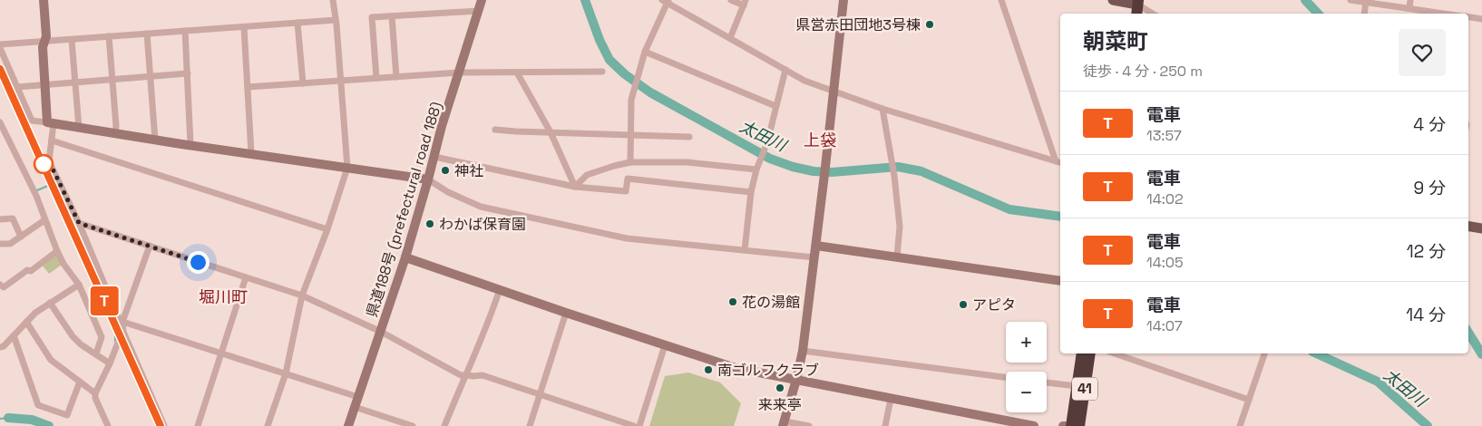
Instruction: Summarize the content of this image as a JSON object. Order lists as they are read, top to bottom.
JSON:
{
  "streets": {
    "highway": ["41"],
    "street": ["県道188号 (prefectural road 188)"]
  },
  "districts": ["上袋", "堀川町"],
  "water": ["太田川"],
  "places": [
    "県営赤田団地3号棟",
    "神社",
    "わかば保育園",
    "花の湯館",
    "アピタ",
    "南ゴルフクラブ",
    "来来亭"
  ],
  "page": {
    "on_map": "T",
    "heading": ["朝菜町", "徒歩 · 4 分 · 250 m"],
    "list": [
      {
        "mark": "T",
        "name": "電車",
        "note": "13:57",
        "value": "4 分"
      },
      {
        "mark": "T",
        "name": "電車",
        "note": "14:02",
        "value": "9 分"
      },
      {
        "mark": "T",
        "name": "電車",
        "note": "14:05",
        "value": "12 分"
      },
      {
        "mark": "T",
        "name": "電車",
        "note": "14:07",
        "value": "14 分"
      }
    ],
    "map_buttons": ["+", "−"]
  }
}
